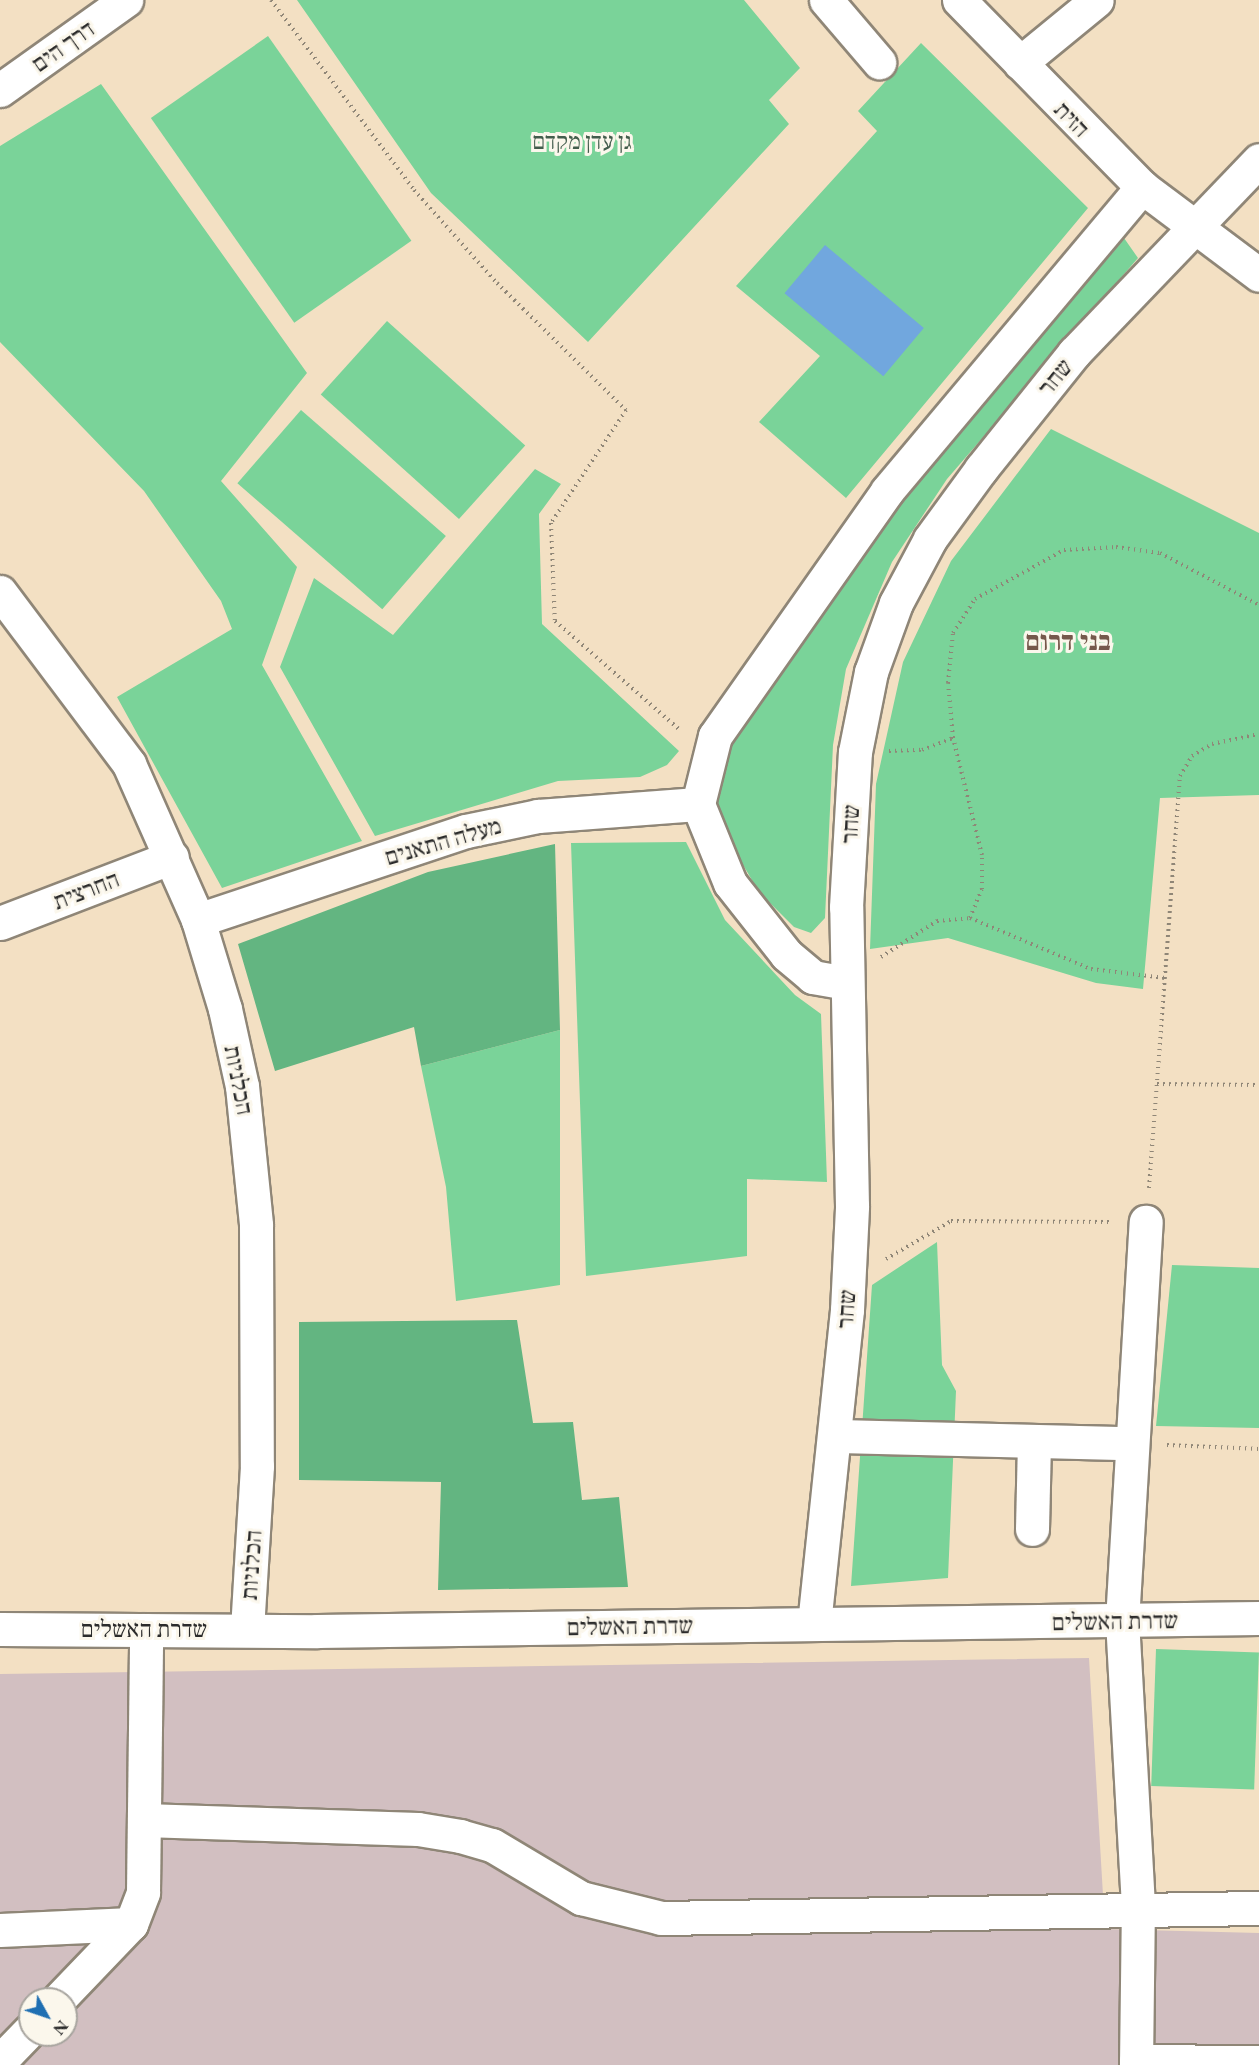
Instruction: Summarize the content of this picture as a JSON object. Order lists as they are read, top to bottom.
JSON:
{
  "streets": {
    "street": [
      "דרך הים",
      "הזית",
      "שחר",
      "מעלה התאנים",
      "החרצית",
      "הכלניות",
      "שדרת האשלים"
    ]
  },
  "crossings": [
    ["הזית", "שחר"],
    ["שחר", "שדרת האשלים"],
    ["מעלה התאנים", "הכלניות"],
    ["החרצית", "הכלניות"],
    ["הכלניות", "שדרת האשלים"]
  ],
  "districts": ["בני דרום"],
  "parks": ["גן עדן מקדם"],
  "north": "bottom right"
}
